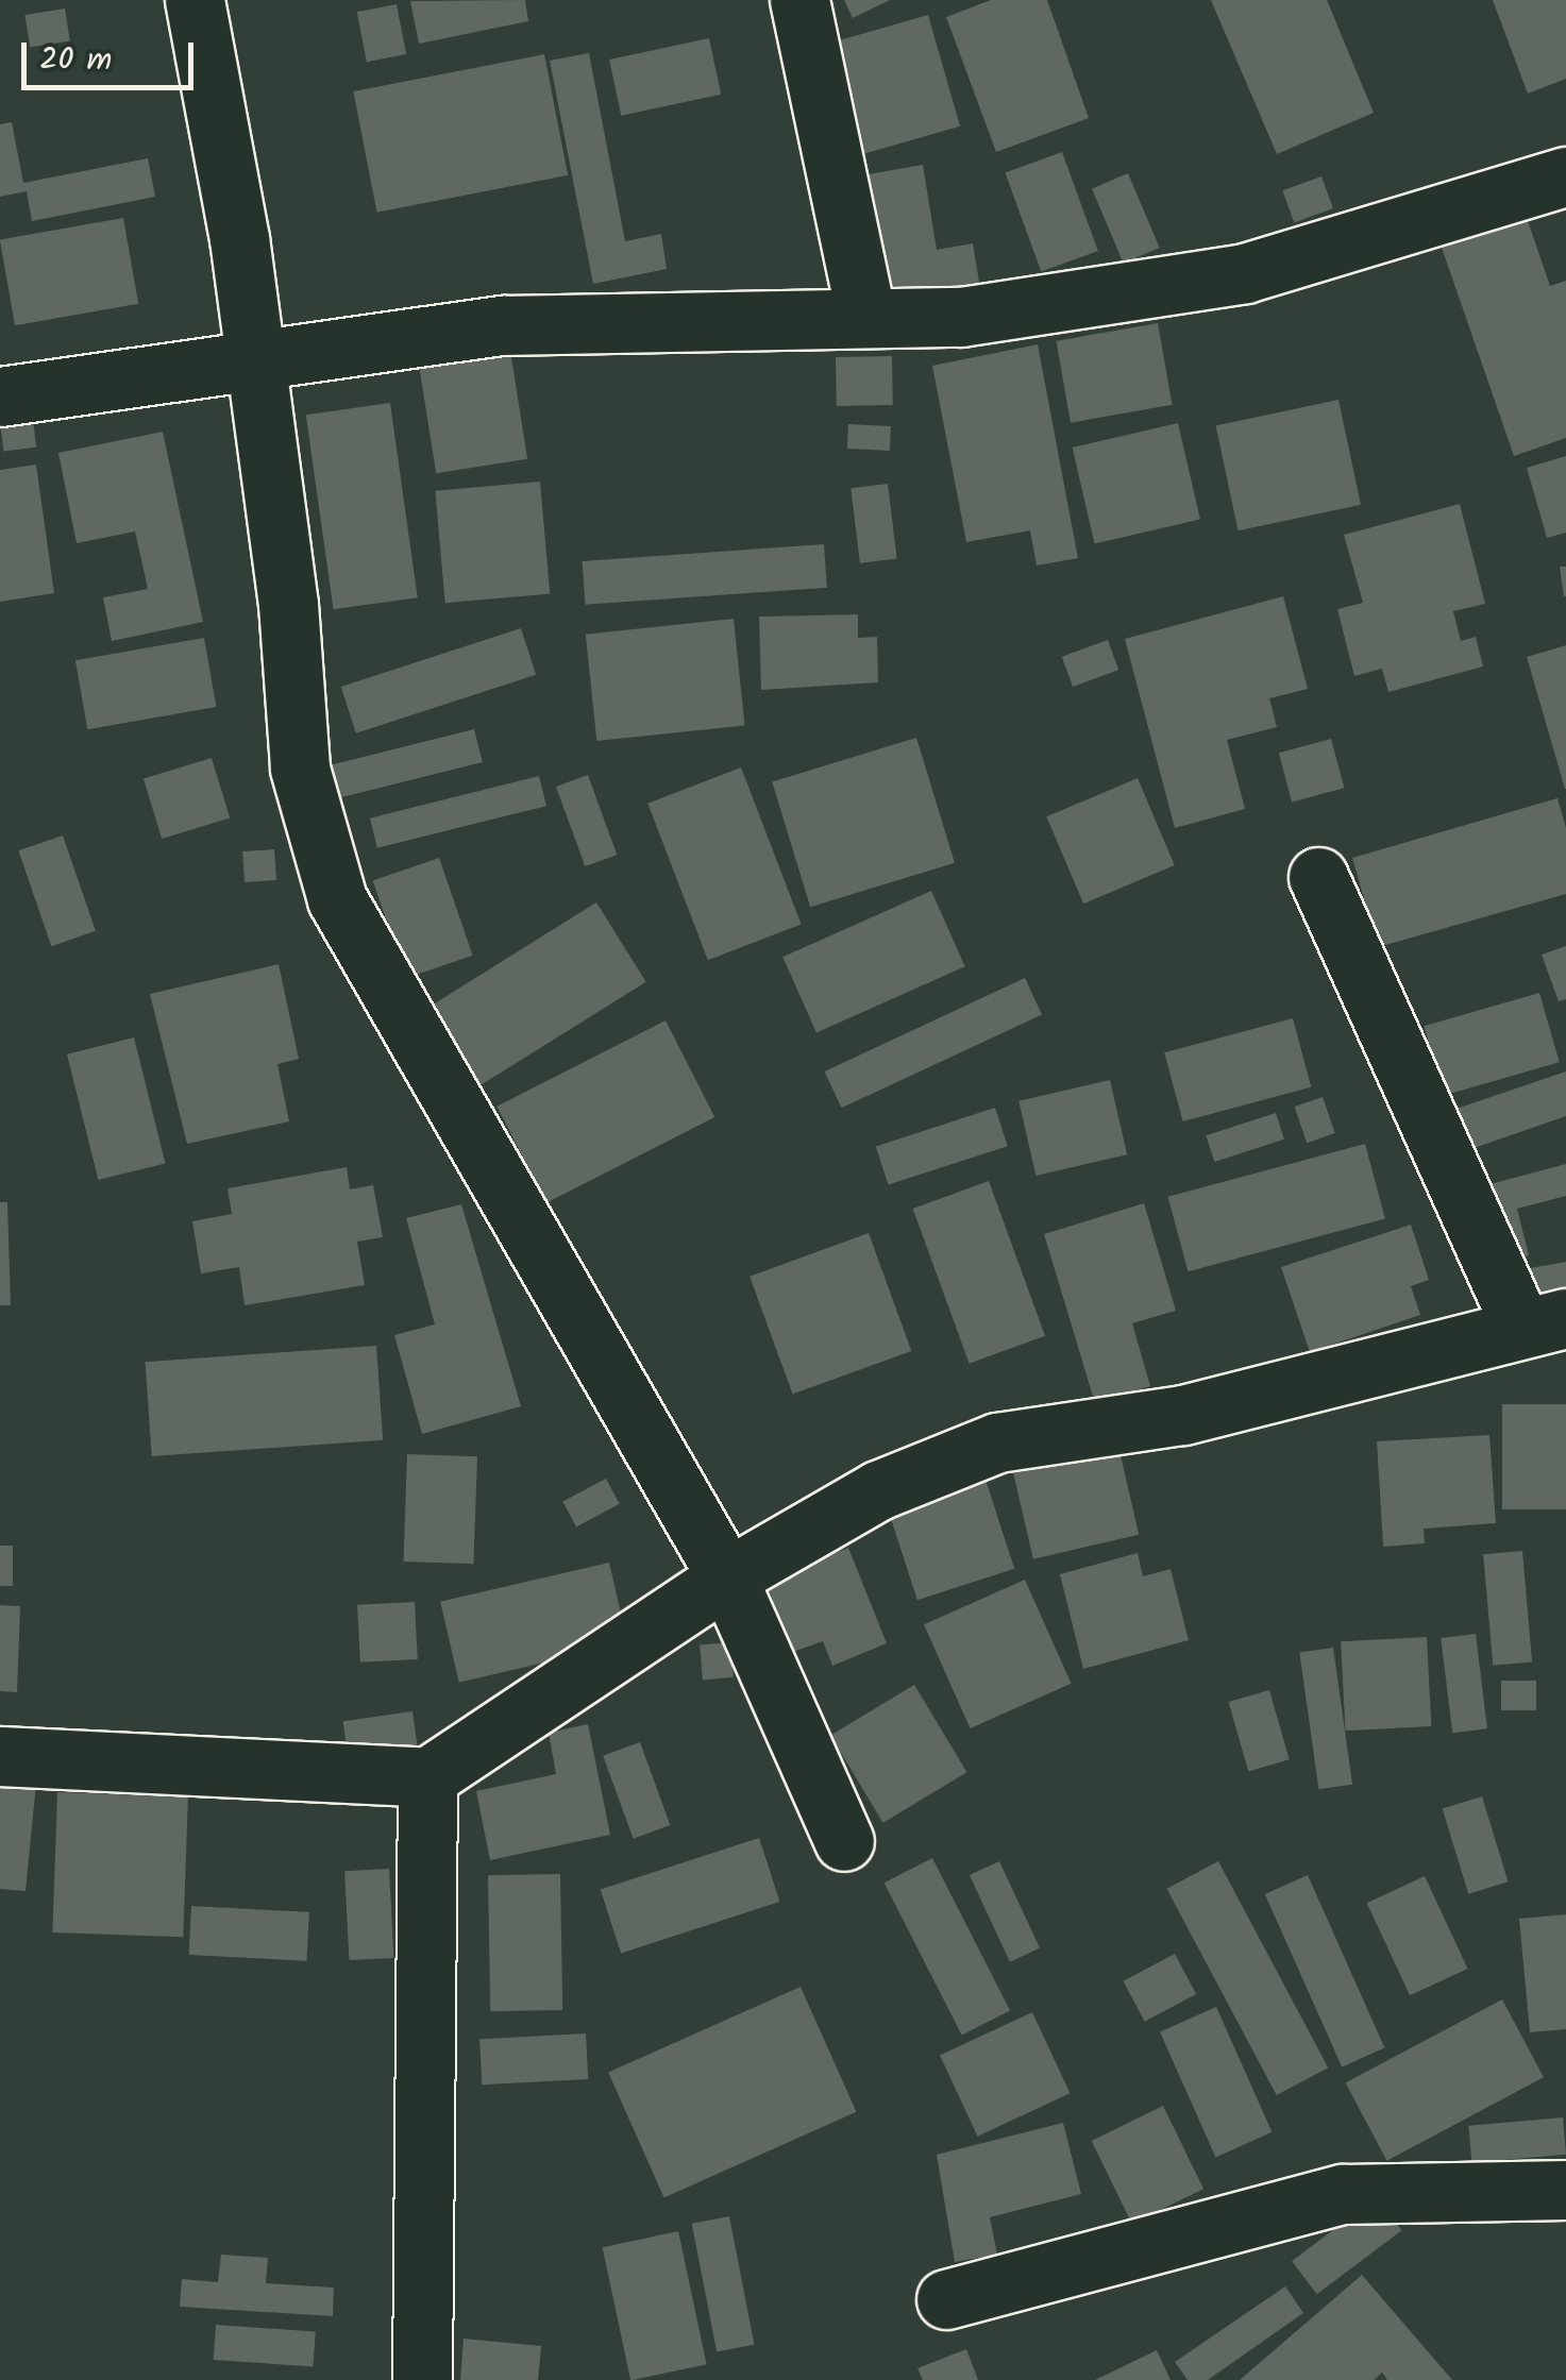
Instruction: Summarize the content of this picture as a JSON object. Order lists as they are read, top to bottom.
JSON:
{
  "scale_bar": "20 m"
}
